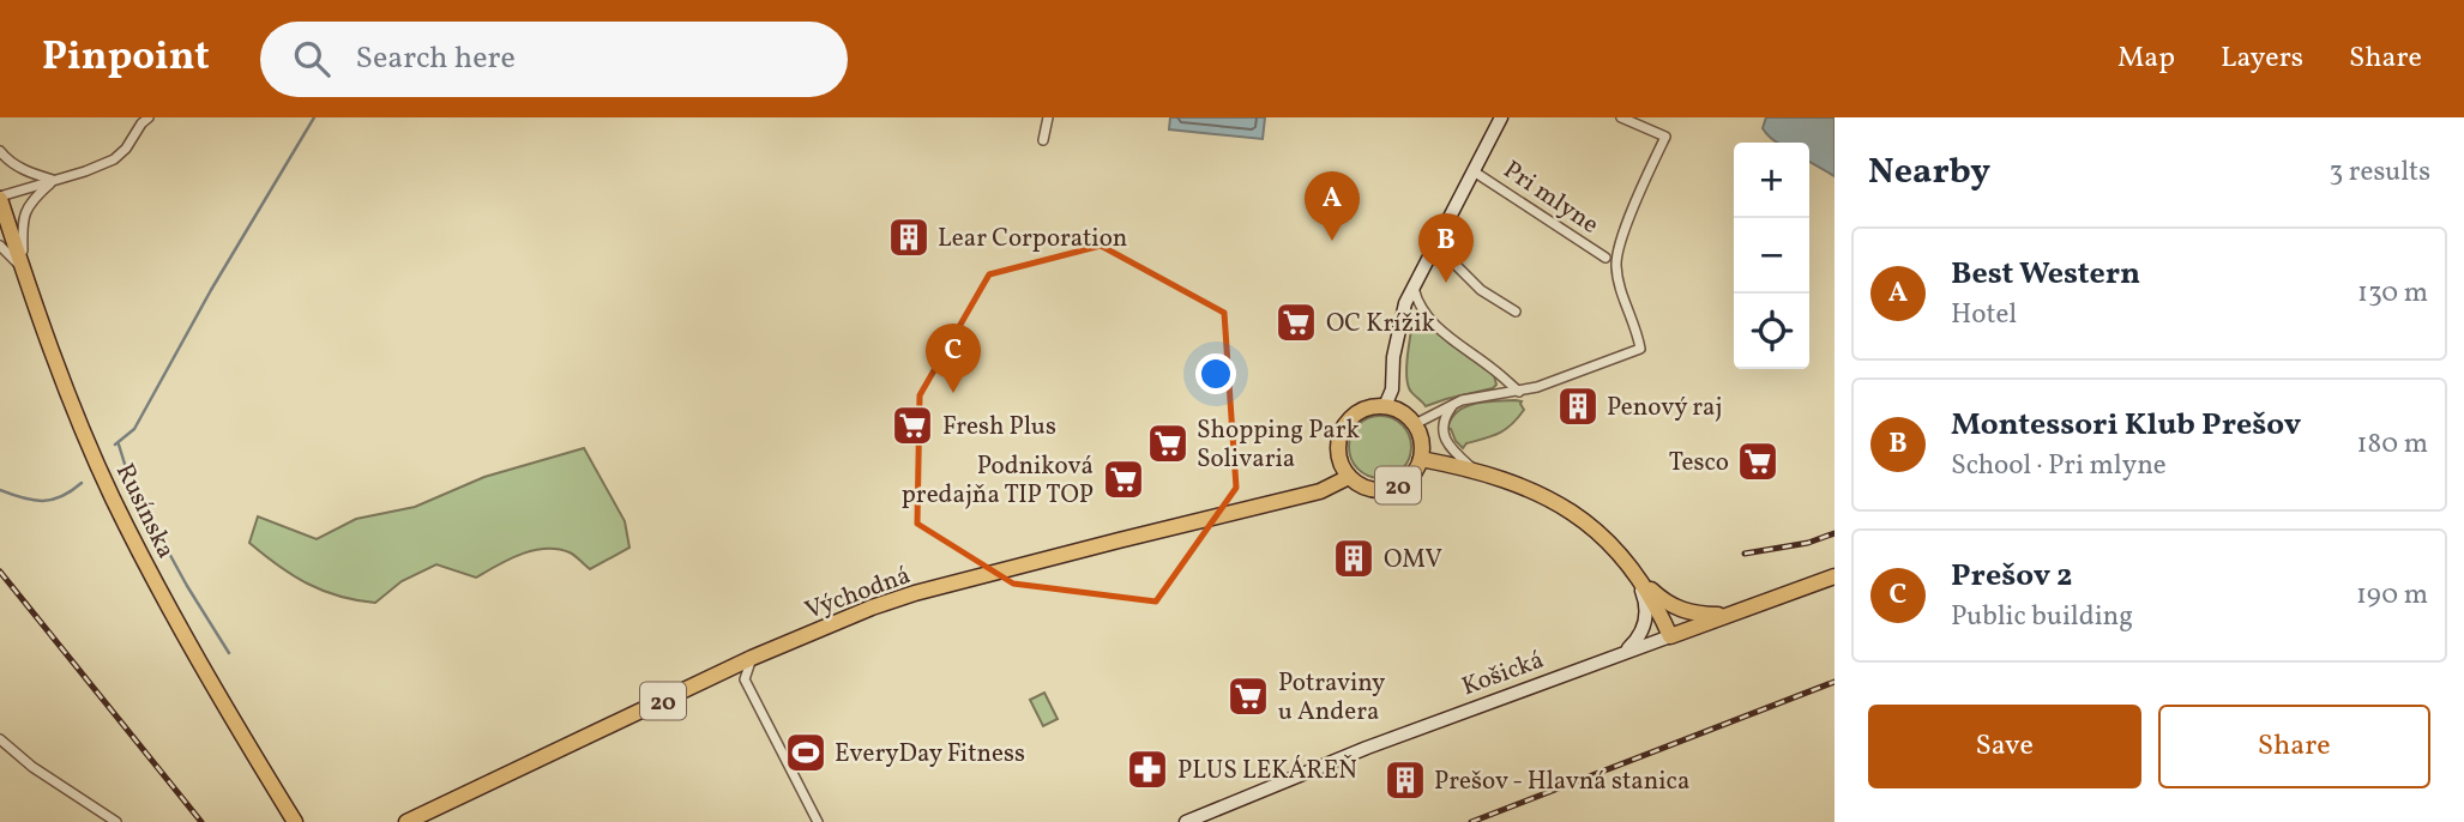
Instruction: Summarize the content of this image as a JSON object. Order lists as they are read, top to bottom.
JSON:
{
  "streets": {
    "main road": [
      "20",
      "Rusínska",
      "Východná",
      "Košická"
    ],
    "street": ["Pri mlyne"]
  },
  "crossings": [
    ["20", "Východná"],
    ["20", "Košická"]
  ],
  "places": {
    "building": [
      "Lear Corporation",
      "Penový raj",
      "OMV",
      "Prešov - Hlavná stanica"
    ],
    "supermarket": [
      "OC Krížik",
      "Fresh Plus",
      "Shopping Park Solivaria",
      "Tesco",
      "Podniková predajňa TIP TOP",
      "Potraviny u Andera"
    ],
    "sports": ["EveryDay Fitness"],
    "pharmacy": ["PLUS LEKÁREŇ"]
  },
  "page": {
    "header": "Pinpoint",
    "search": "Search here",
    "nav": ["Map", "Layers", "Share"],
    "heading": ["Nearby", "3 results"],
    "map_buttons": ["+", "−"],
    "pins": ["A", "B", "C"],
    "list": [
      {
        "mark": "A",
        "name": "Best Western",
        "note": "Hotel",
        "value": "130 m"
      },
      {
        "mark": "B",
        "name": "Montessori Klub Prešov",
        "note": "School · Pri mlyne",
        "value": "180 m"
      },
      {
        "mark": "C",
        "name": "Prešov 2",
        "note": "Public building",
        "value": "190 m"
      }
    ],
    "buttons": ["Save", "Share"]
  }
}
